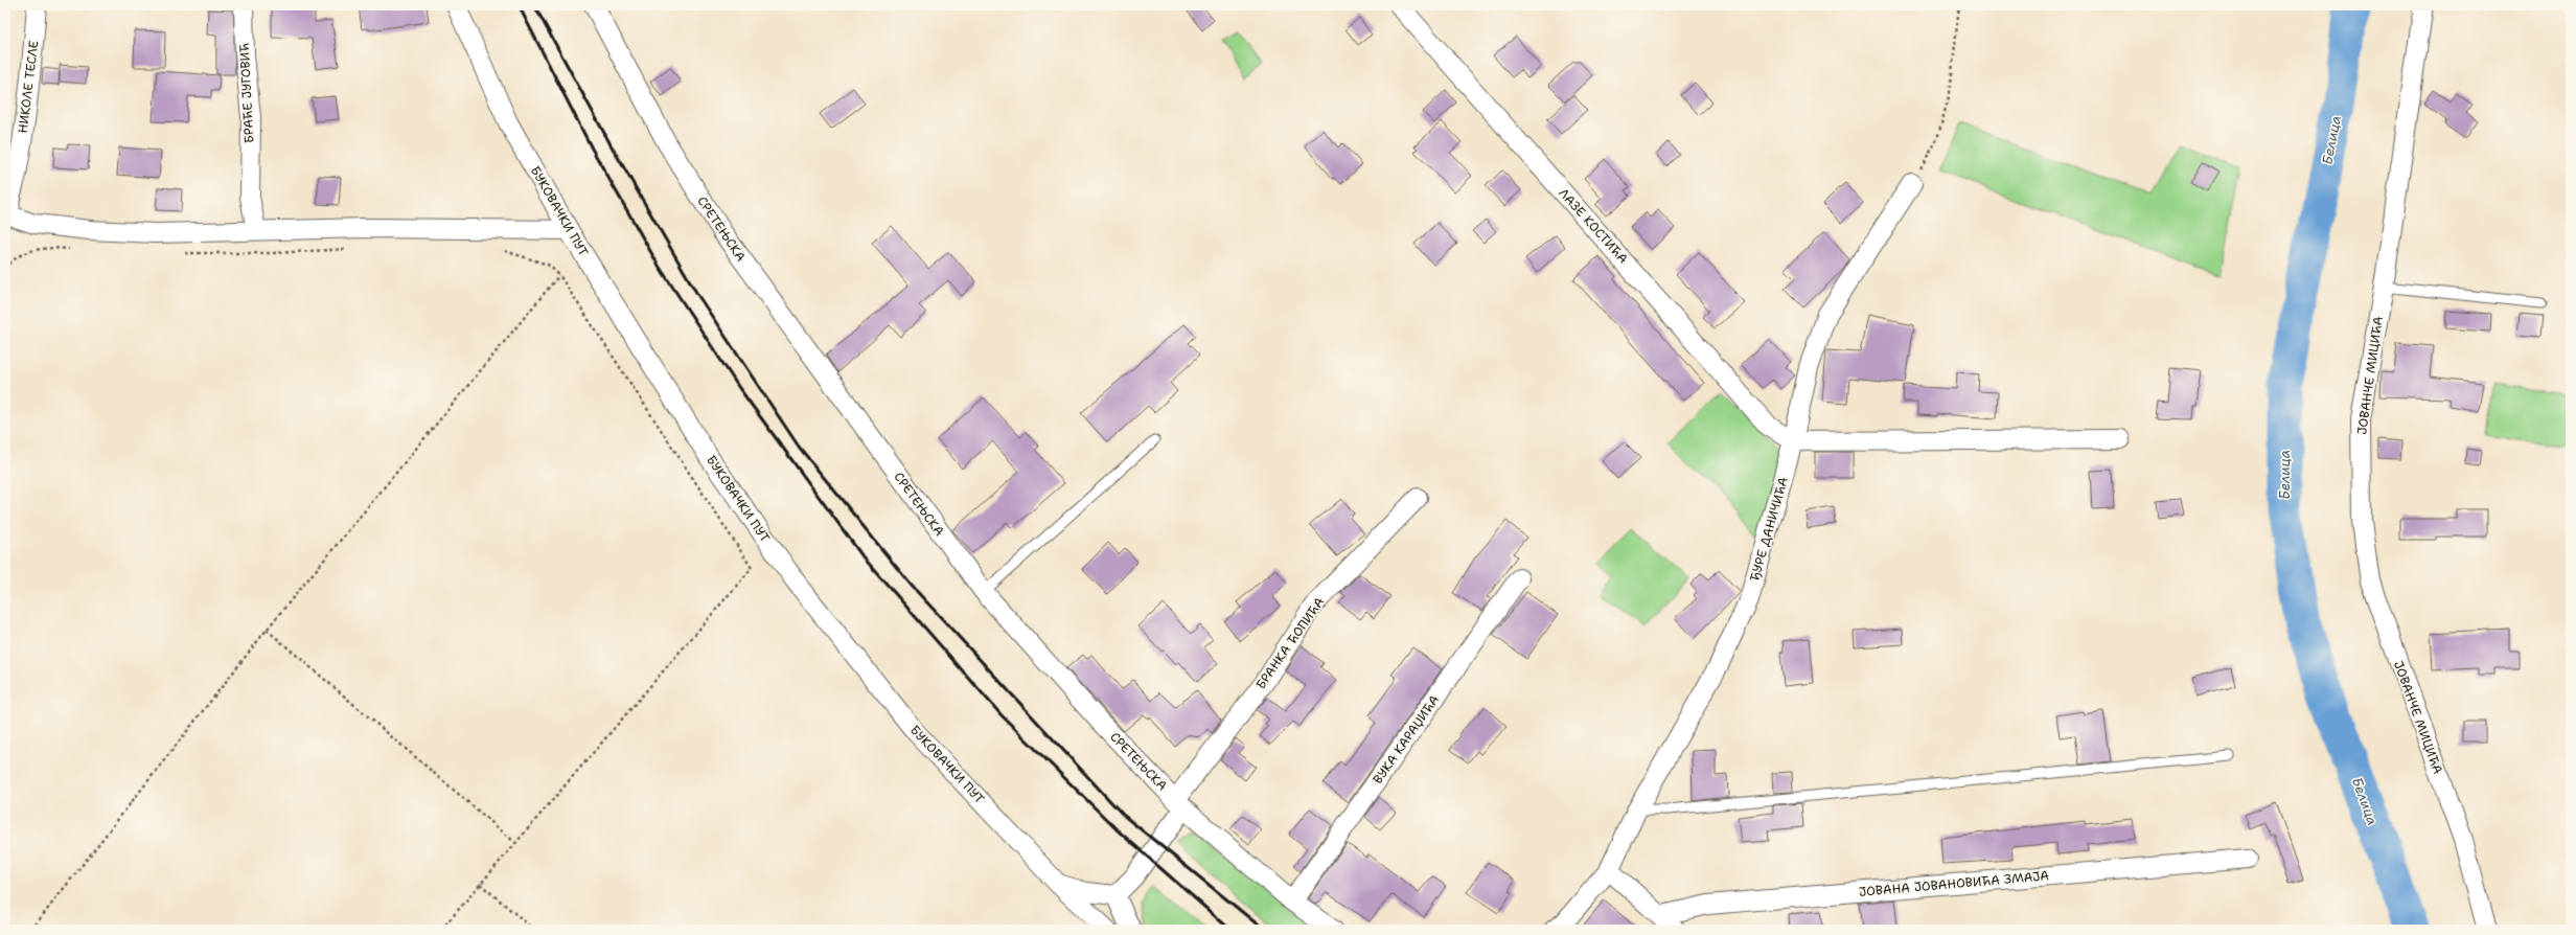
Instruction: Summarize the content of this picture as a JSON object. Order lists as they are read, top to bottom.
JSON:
{
  "streets": {
    "street": [
      "НИКОЛЕ ТЕСЛЕ",
      "БРАЋЕ ЈУГОВИЋ",
      "БУКОВАЧКИ ПУТ",
      "ЛАЗЕ КОСТИЋА",
      "СРЕТЕЊСКА",
      "ЈОВАНЧЕ МИЦИЋА",
      "ЂУРЕ ДАНИЧИЋА",
      "БРАНКА ЋОПИЋА",
      "ВУКА КАРАЏИЋА",
      "ЈОВАНА ЈОВАНОВИЋА ЗМАЈА"
    ]
  },
  "crossings": [
    ["НИКОЛЕ ТЕСЛЕ", "БРАЋЕ ЈУГОВИЋ"],
    ["ЛАЗЕ КОСТИЋА", "ЂУРЕ ДАНИЧИЋА"],
    ["СРЕТЕЊСКА", "БРАНКА ЋОПИЋА"],
    ["СРЕТЕЊСКА", "ВУКА КАРАЏИЋА"]
  ],
  "water": ["Белица"]
}
